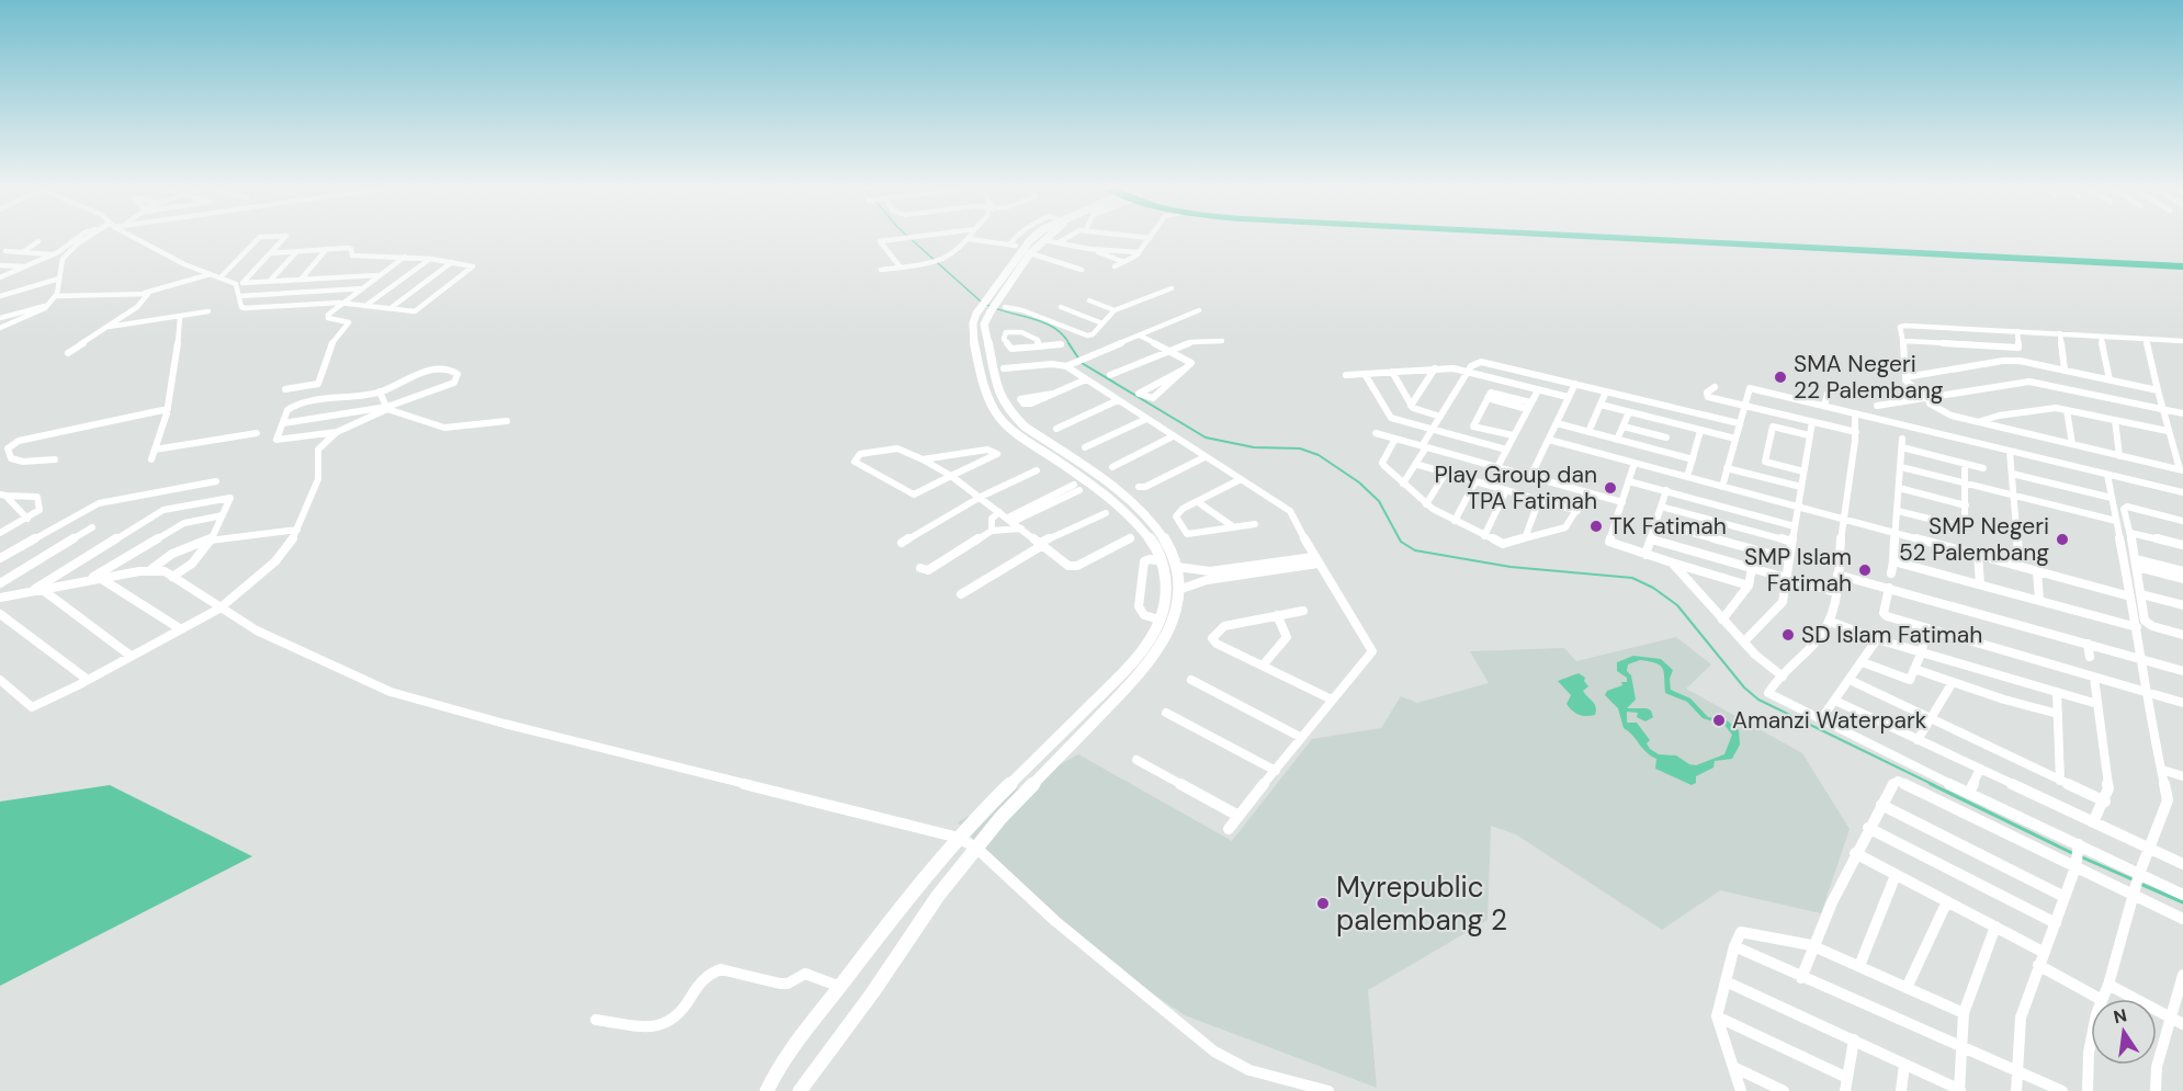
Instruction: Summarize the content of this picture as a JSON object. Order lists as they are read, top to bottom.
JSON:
{
  "places": [
    "SMA Negeri 22 Palembang",
    "Play Group dan TPA Fatimah",
    "TK Fatimah",
    "SMP Negeri 52 Palembang",
    "SMP Islam Fatimah",
    "SD Islam Fatimah",
    "Amanzi Waterpark",
    "Myrepublic palembang 2"
  ],
  "north": "top"
}
